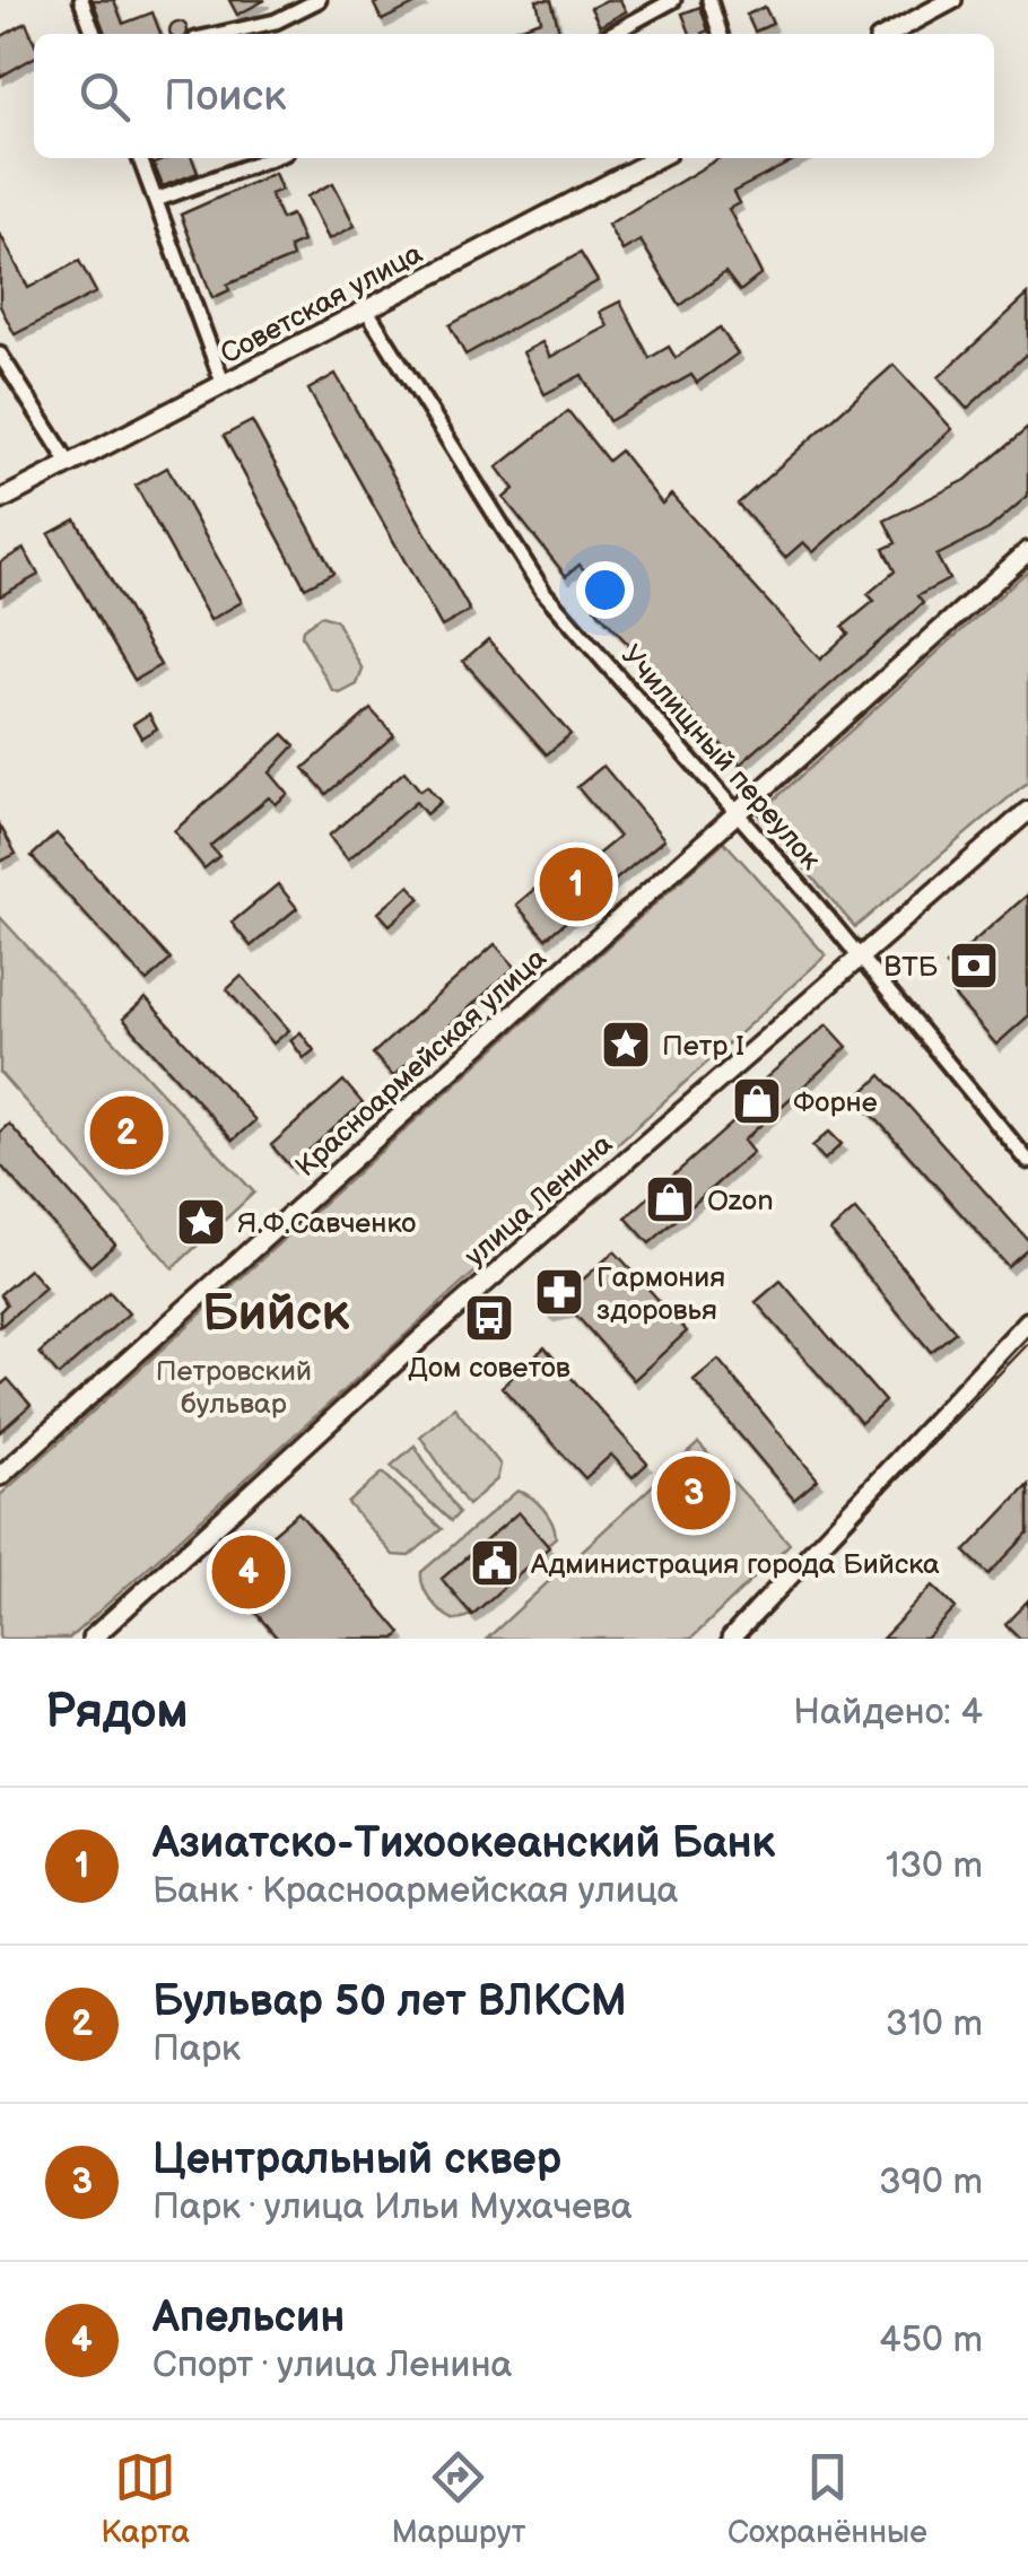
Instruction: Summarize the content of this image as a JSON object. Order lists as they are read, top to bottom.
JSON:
{
  "streets": {
    "main road": ["Советская улица", "Красноармейская улица", "улица Ленина"],
    "street": ["Училищный переулок"]
  },
  "crossings": [
    ["Советская улица", "Училищный переулок"],
    ["Училищный переулок", "Красноармейская улица"],
    ["Училищный переулок", "улица Ленина"]
  ],
  "districts": ["Бийск"],
  "parks": ["Петровский бульвар"],
  "places": {
    "bank": ["ВТБ"],
    "place": ["Петр I", "Я.Ф.Савченко"],
    "shop": ["Форне", "Ozon"],
    "pharmacy": ["Гармония здоровья"],
    "bus stop": ["Дом советов"],
    "public building": ["Администрация города Бийска"]
  },
  "page": {
    "search": "Поиск",
    "pins": [
      "1",
      "2",
      "3",
      "4"
    ],
    "heading": ["Рядом", "Найдено: 4"],
    "list": [
      {
        "mark": "1",
        "name": "Азиатско-Тихоокеанский Банк",
        "note": "Банк · Красноармейская улица",
        "value": "130 m"
      },
      {
        "mark": "2",
        "name": "Бульвар 50 лет ВЛКСМ",
        "note": "Парк",
        "value": "310 m"
      },
      {
        "mark": "3",
        "name": "Центральный сквер",
        "note": "Парк · улица Ильи Мухачева",
        "value": "390 m"
      },
      {
        "mark": "4",
        "name": "Апельсин",
        "note": "Спорт · улица Ленина",
        "value": "450 m"
      }
    ],
    "nav": ["Карта", "Маршрут", "Сохранённые"]
  }
}
